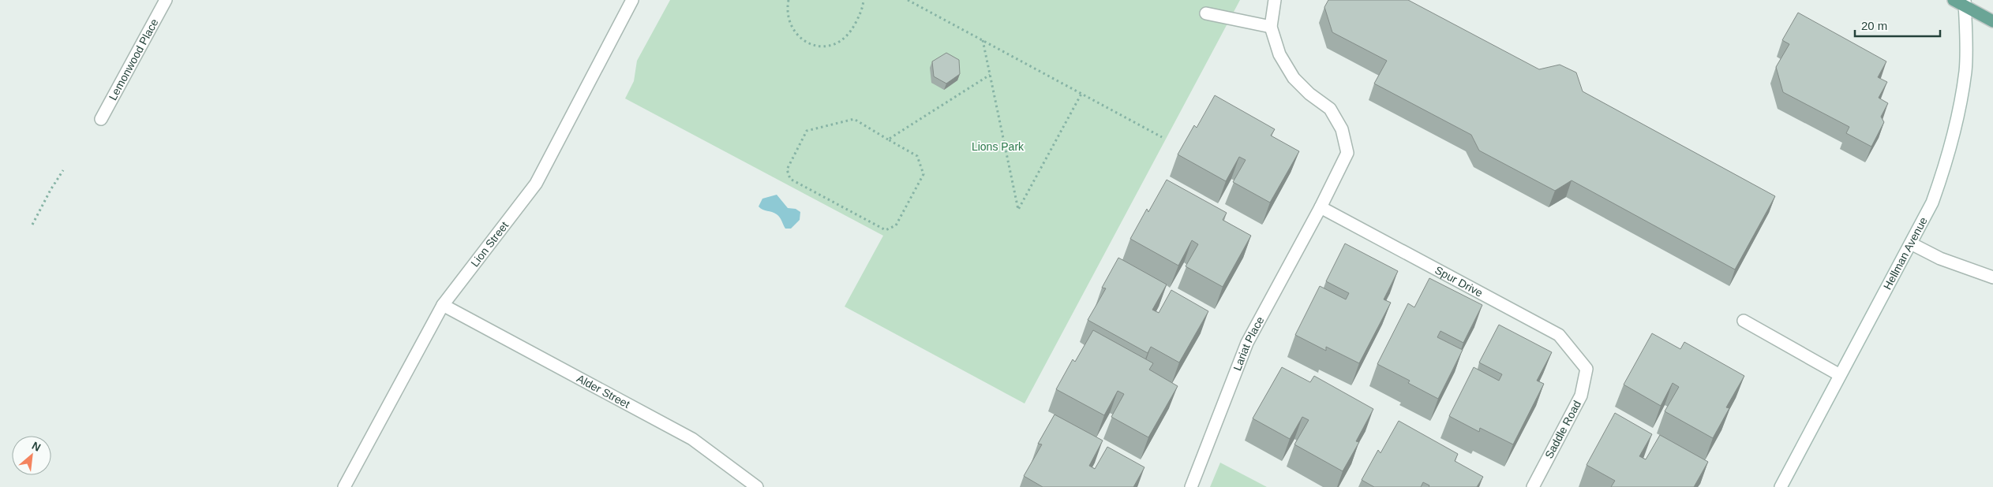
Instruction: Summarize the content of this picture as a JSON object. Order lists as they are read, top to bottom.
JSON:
{
  "streets": {
    "street": [
      "Lemonwood Place",
      "Lion Street",
      "Hellman Avenue",
      "Spur Drive",
      "Lariat Place",
      "Alder Street",
      "Saddle Road"
    ]
  },
  "crossings": [
    ["Lion Street", "Alder Street"],
    ["Spur Drive", "Lariat Place"],
    ["Spur Drive", "Saddle Road"]
  ],
  "parks": ["Lions Park"],
  "scale_bar": "20 m",
  "north": "top right"
}
